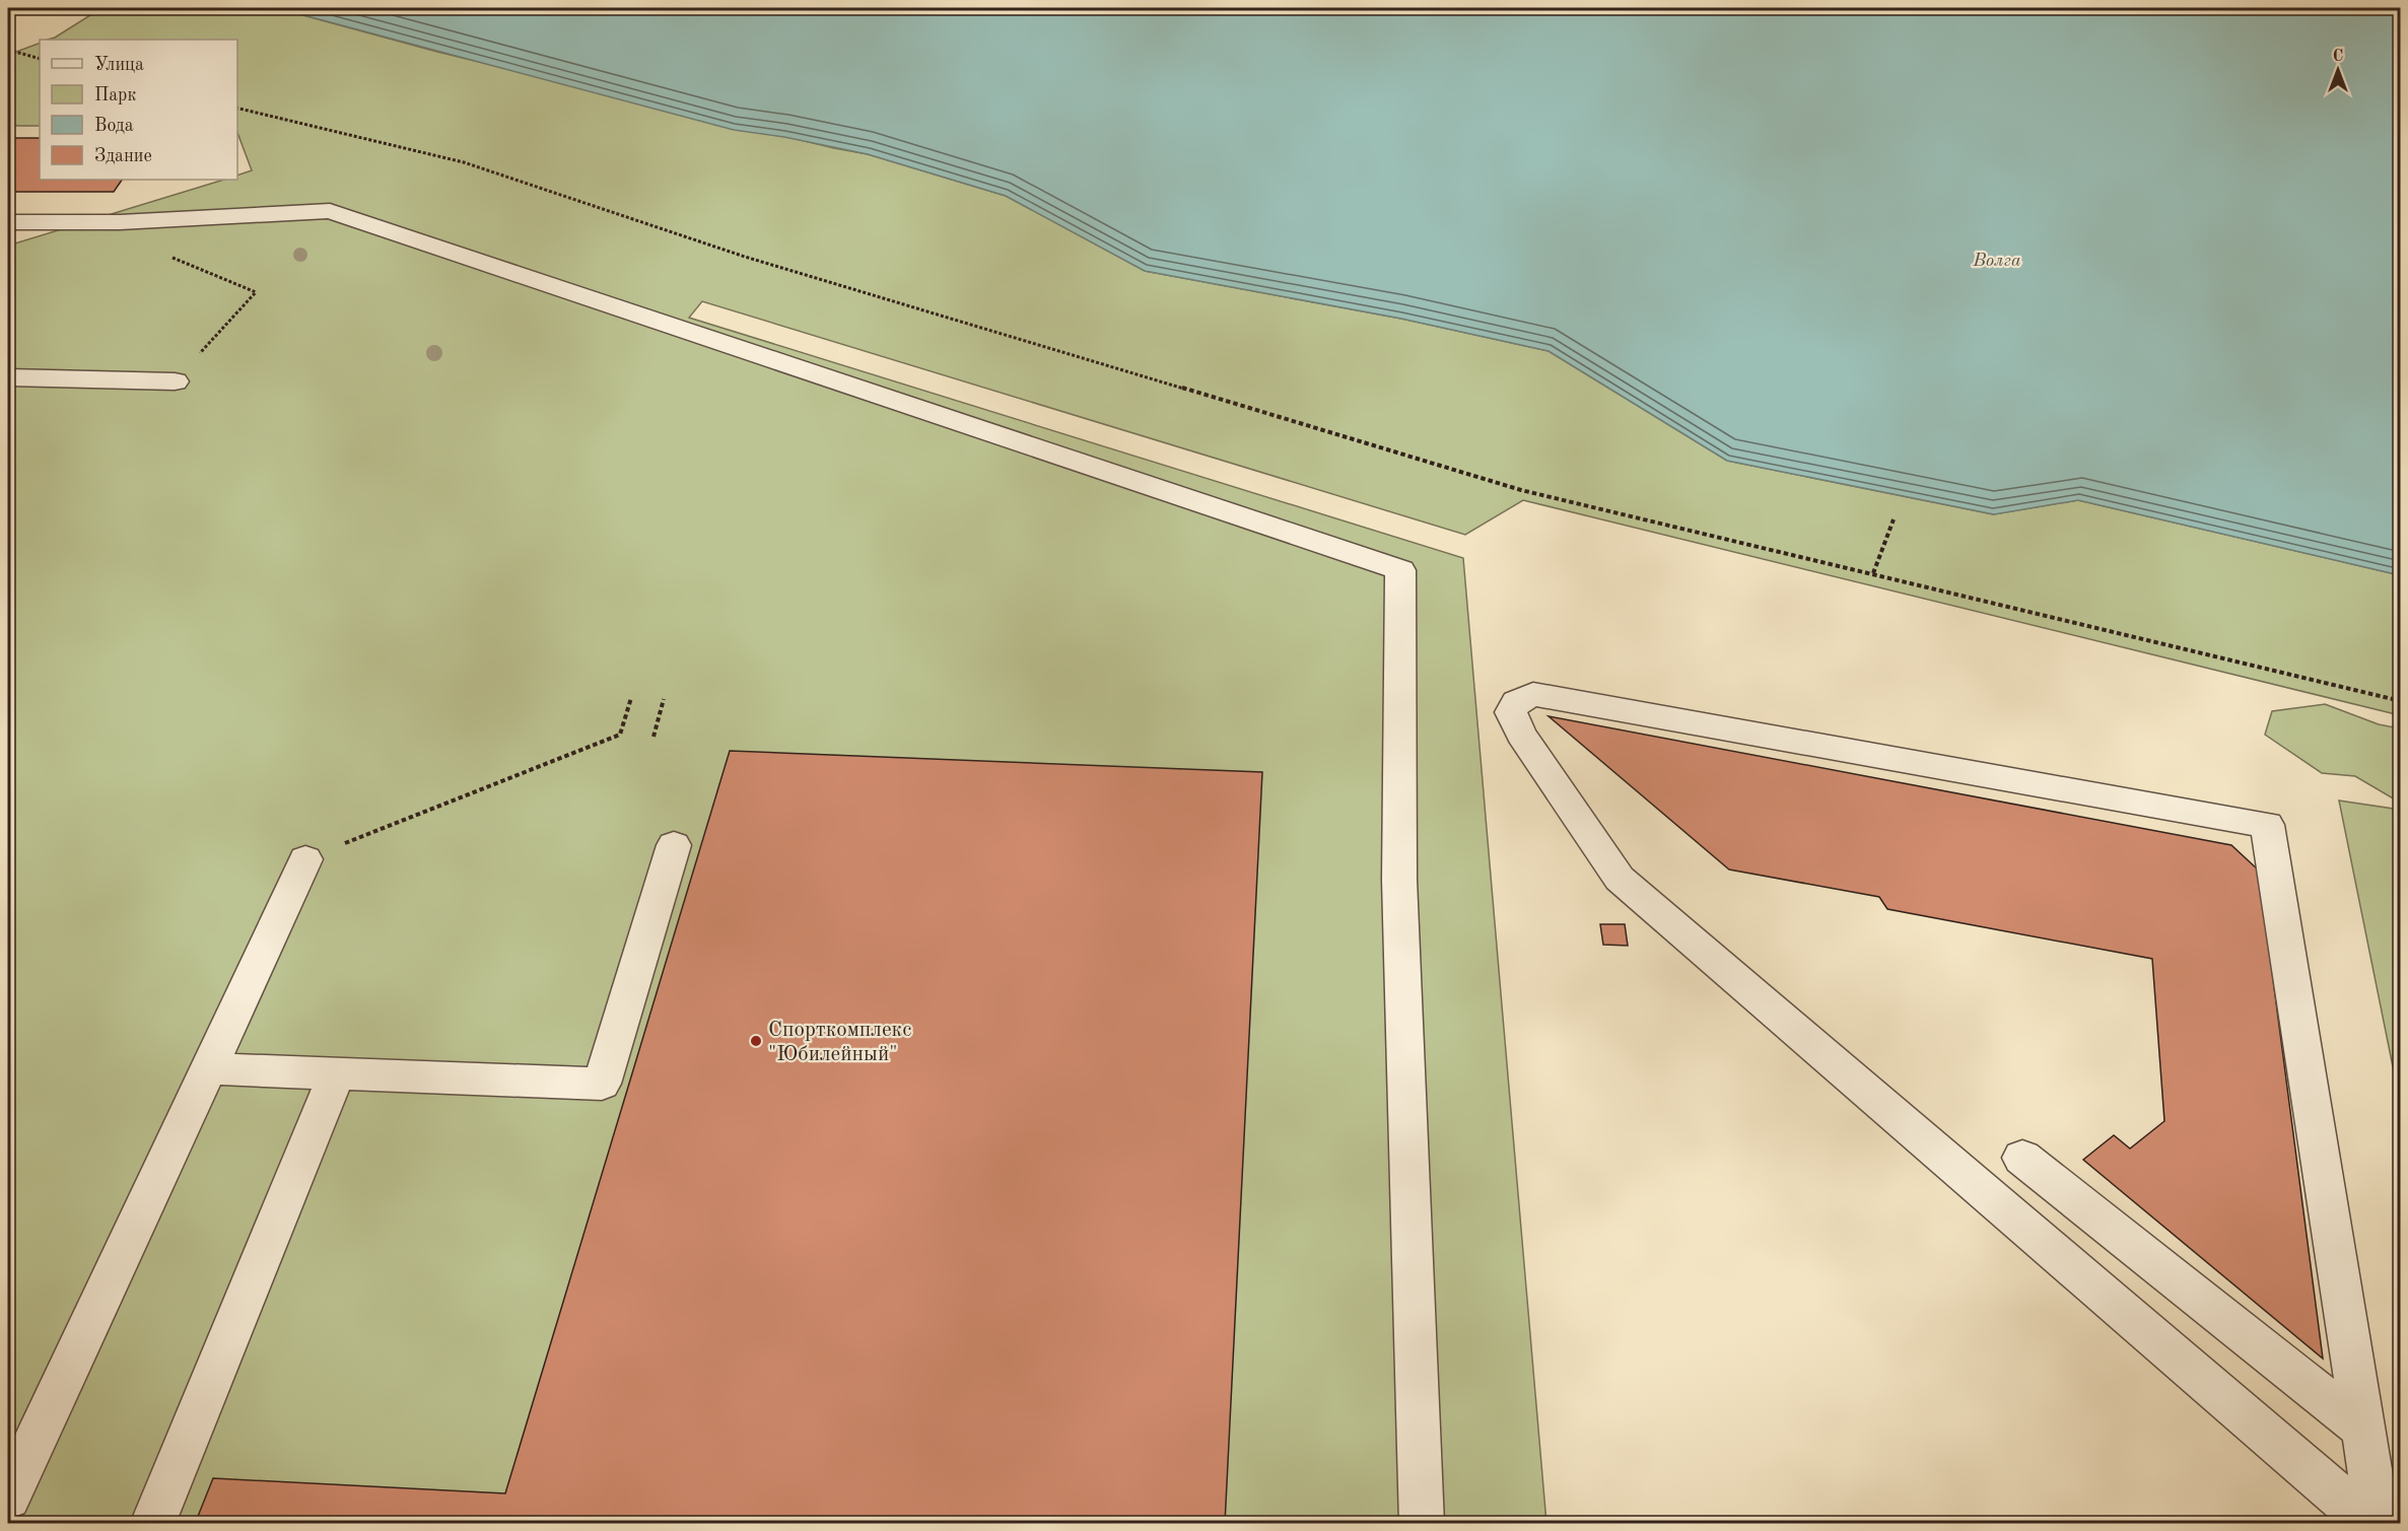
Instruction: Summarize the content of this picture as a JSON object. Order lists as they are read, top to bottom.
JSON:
{
  "water": ["Волга"],
  "places": ["Спорткомплекс \"Юбилейный\""],
  "legend": [
    "Улица",
    "Парк",
    "Вода",
    "Здание"
  ],
  "north": "top"
}
